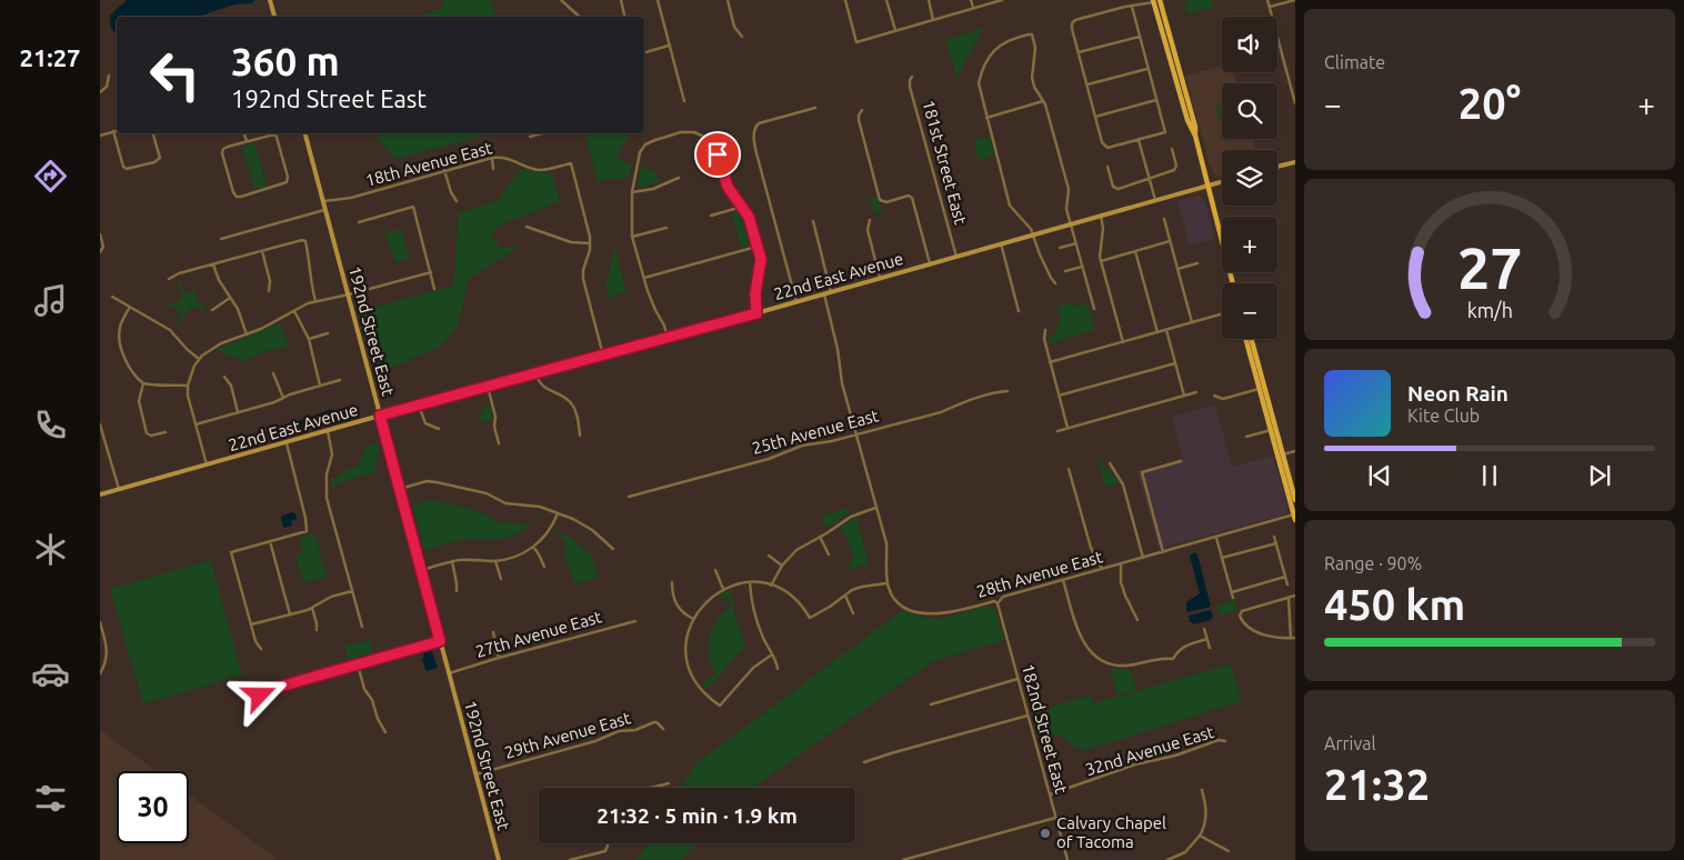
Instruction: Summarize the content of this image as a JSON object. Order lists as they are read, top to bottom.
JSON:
{
  "streets": {
    "street": [
      "181st Street East",
      "18th Avenue East",
      "22nd East Avenue",
      "192nd Street East",
      "25th Avenue East",
      "28th Avenue East",
      "27th Avenue East",
      "182nd Street East",
      "29th Avenue East",
      "32nd Avenue East"
    ]
  },
  "crossings": [
    ["181st Street East", "22nd East Avenue"],
    ["18th Avenue East", "192nd Street East"],
    ["22nd East Avenue", "192nd Street East"],
    ["192nd Street East", "27th Avenue East"],
    ["192nd Street East", "29th Avenue East"],
    ["28th Avenue East", "182nd Street East"],
    ["182nd Street East", "32nd Avenue East"]
  ],
  "places": ["Calvary Chapel of Tacoma"],
  "page": {
    "tabs": "21:27",
    "tile": [
      "Climate",
      ["Range · 90%", "450 km"],
      ["Arrival", "21:32"]
    ],
    "map_buttons": ["+", "−"],
    "turn": ["360 m", "192nd Street East"],
    "heat": ["−", "20°", "+"],
    "song": ["Neon Rain", "Kite Club"],
    "limit": "30",
    "trip": "21:32 · 5 min · 1.9 km",
    "gauge": ["27", "km/h"]
  }
}
